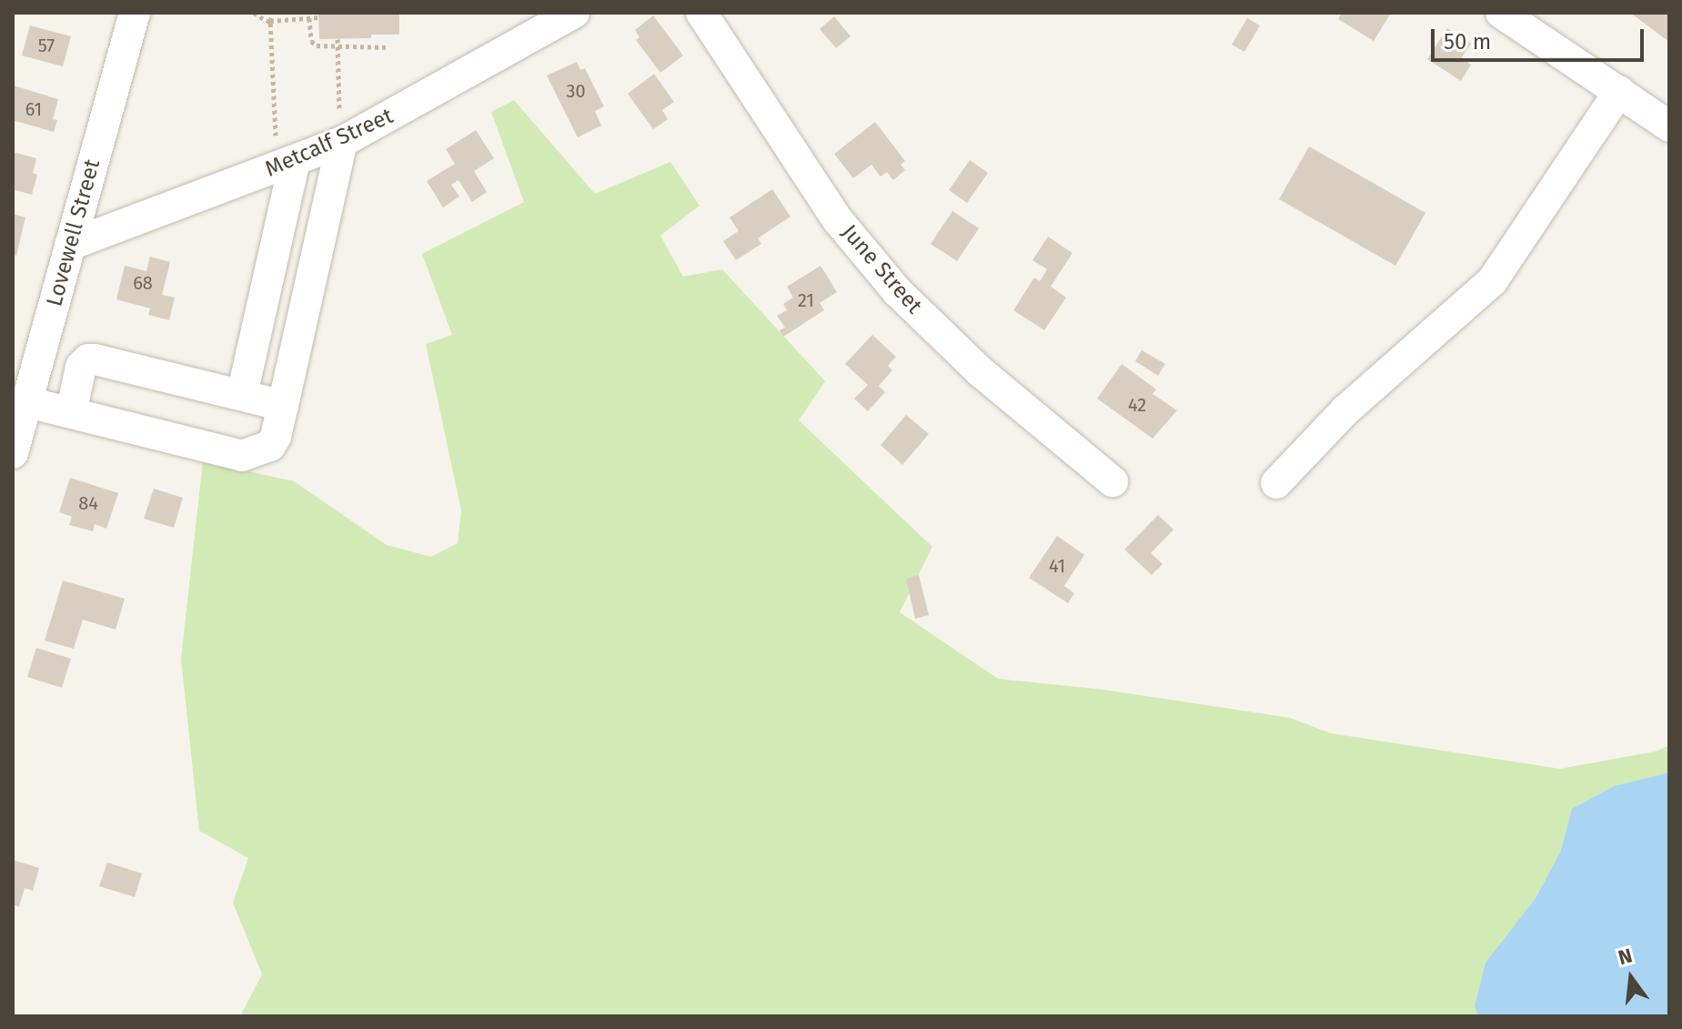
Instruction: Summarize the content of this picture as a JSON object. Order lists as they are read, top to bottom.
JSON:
{
  "streets": {
    "street": ["Metcalf Street", "Lovewell Street", "June Street"]
  },
  "crossings": [
    ["Metcalf Street", "Lovewell Street"]
  ],
  "house_numbers": [
    "57",
    "30",
    "61",
    "68",
    "21",
    "42",
    "84",
    "41"
  ],
  "scale_bar": "50 m",
  "north": "top"
}
